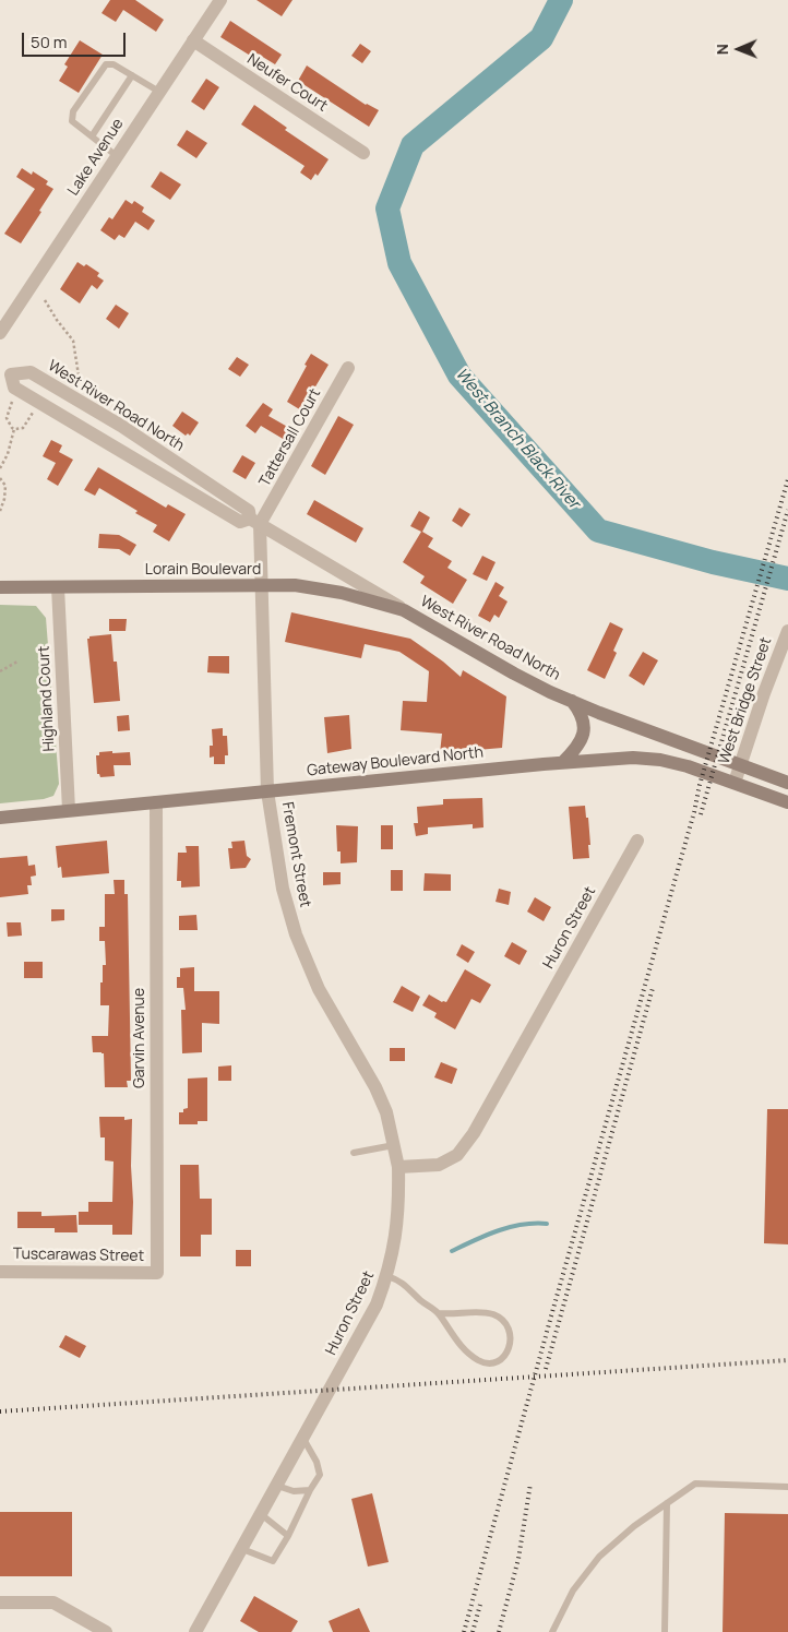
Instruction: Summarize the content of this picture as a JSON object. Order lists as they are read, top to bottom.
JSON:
{
  "streets": {
    "main road": ["West River Road North", "Lorain Boulevard", "Gateway Boulevard North"],
    "street": [
      "Neufer Court",
      "Lake Avenue",
      "Tattersall Court",
      "Highland Court",
      "West Bridge Street",
      "Fremont Street",
      "Huron Street",
      "Garvin Avenue",
      "Tuscarawas Street"
    ]
  },
  "crossings": [
    ["Neufer Court", "Lake Avenue"],
    ["West River Road North", "Tattersall Court"],
    ["West River Road North", "Lorain Boulevard"],
    ["West River Road North", "West Bridge Street"],
    ["West River Road North", "Fremont Street"],
    ["Tattersall Court", "Fremont Street"],
    ["Lorain Boulevard", "Highland Court"],
    ["Lorain Boulevard", "Fremont Street"],
    ["Highland Court", "Gateway Boulevard North"],
    ["West Bridge Street", "Gateway Boulevard North"],
    ["Gateway Boulevard North", "Fremont Street"],
    ["Gateway Boulevard North", "Garvin Avenue"],
    ["Fremont Street", "Huron Street"],
    ["Garvin Avenue", "Tuscarawas Street"]
  ],
  "water": ["West Branch Black River"],
  "scale_bar": "50 m",
  "north": "left"
}
